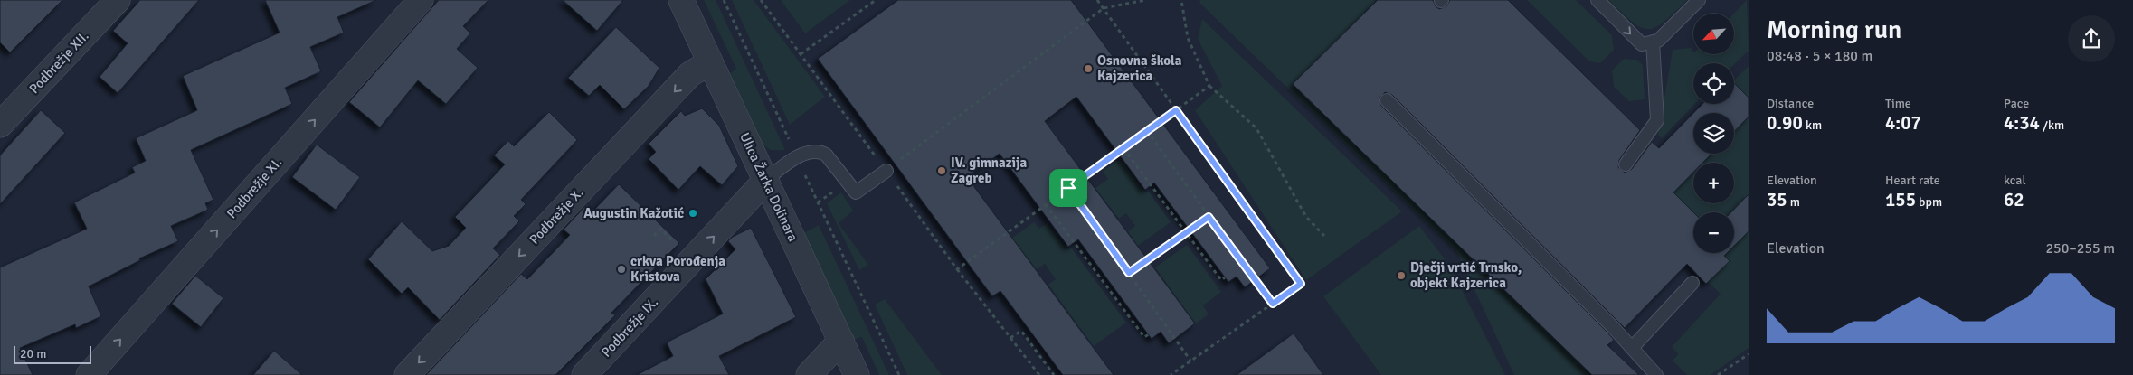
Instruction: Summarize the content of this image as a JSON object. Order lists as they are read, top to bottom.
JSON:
{
  "streets": {
    "street": [
      "Podbrežje XII.",
      "Ulica Žarka Dolinara",
      "Podbrežje XI.",
      "Podbrežje X.",
      "Podbrežje IX."
    ]
  },
  "crossings": [
    ["Ulica Žarka Dolinara", "Podbrežje X."],
    ["Ulica Žarka Dolinara", "Podbrežje IX."]
  ],
  "one_way": ["Podbrežje XI.", "Podbrežje X.", "Podbrežje IX."],
  "places": [
    "Osnovna škola Kajzerica",
    "IV. gimnazija Zagreb",
    "Augustin Kažotić",
    "crkva Porođenja Kristova",
    "Dječji vrtić Trnsko, objekt Kajzerica"
  ],
  "scale_bar": "20 m",
  "north": "bottom left",
  "page": {
    "heading": ["Morning run", "08:48 · 5 × 180 m"],
    "map_buttons": ["+", "−"],
    "stats": [
      ["Distance", "0.90 km"],
      ["Time", "4:07"],
      ["Pace", "4:34 /km"],
      ["Elevation", "35 m"],
      ["Heart rate", "155 bpm"],
      ["kcal", "62"]
    ],
    "chart": ["Elevation", "250–255 m"],
    "scale": "20 m"
  }
}
